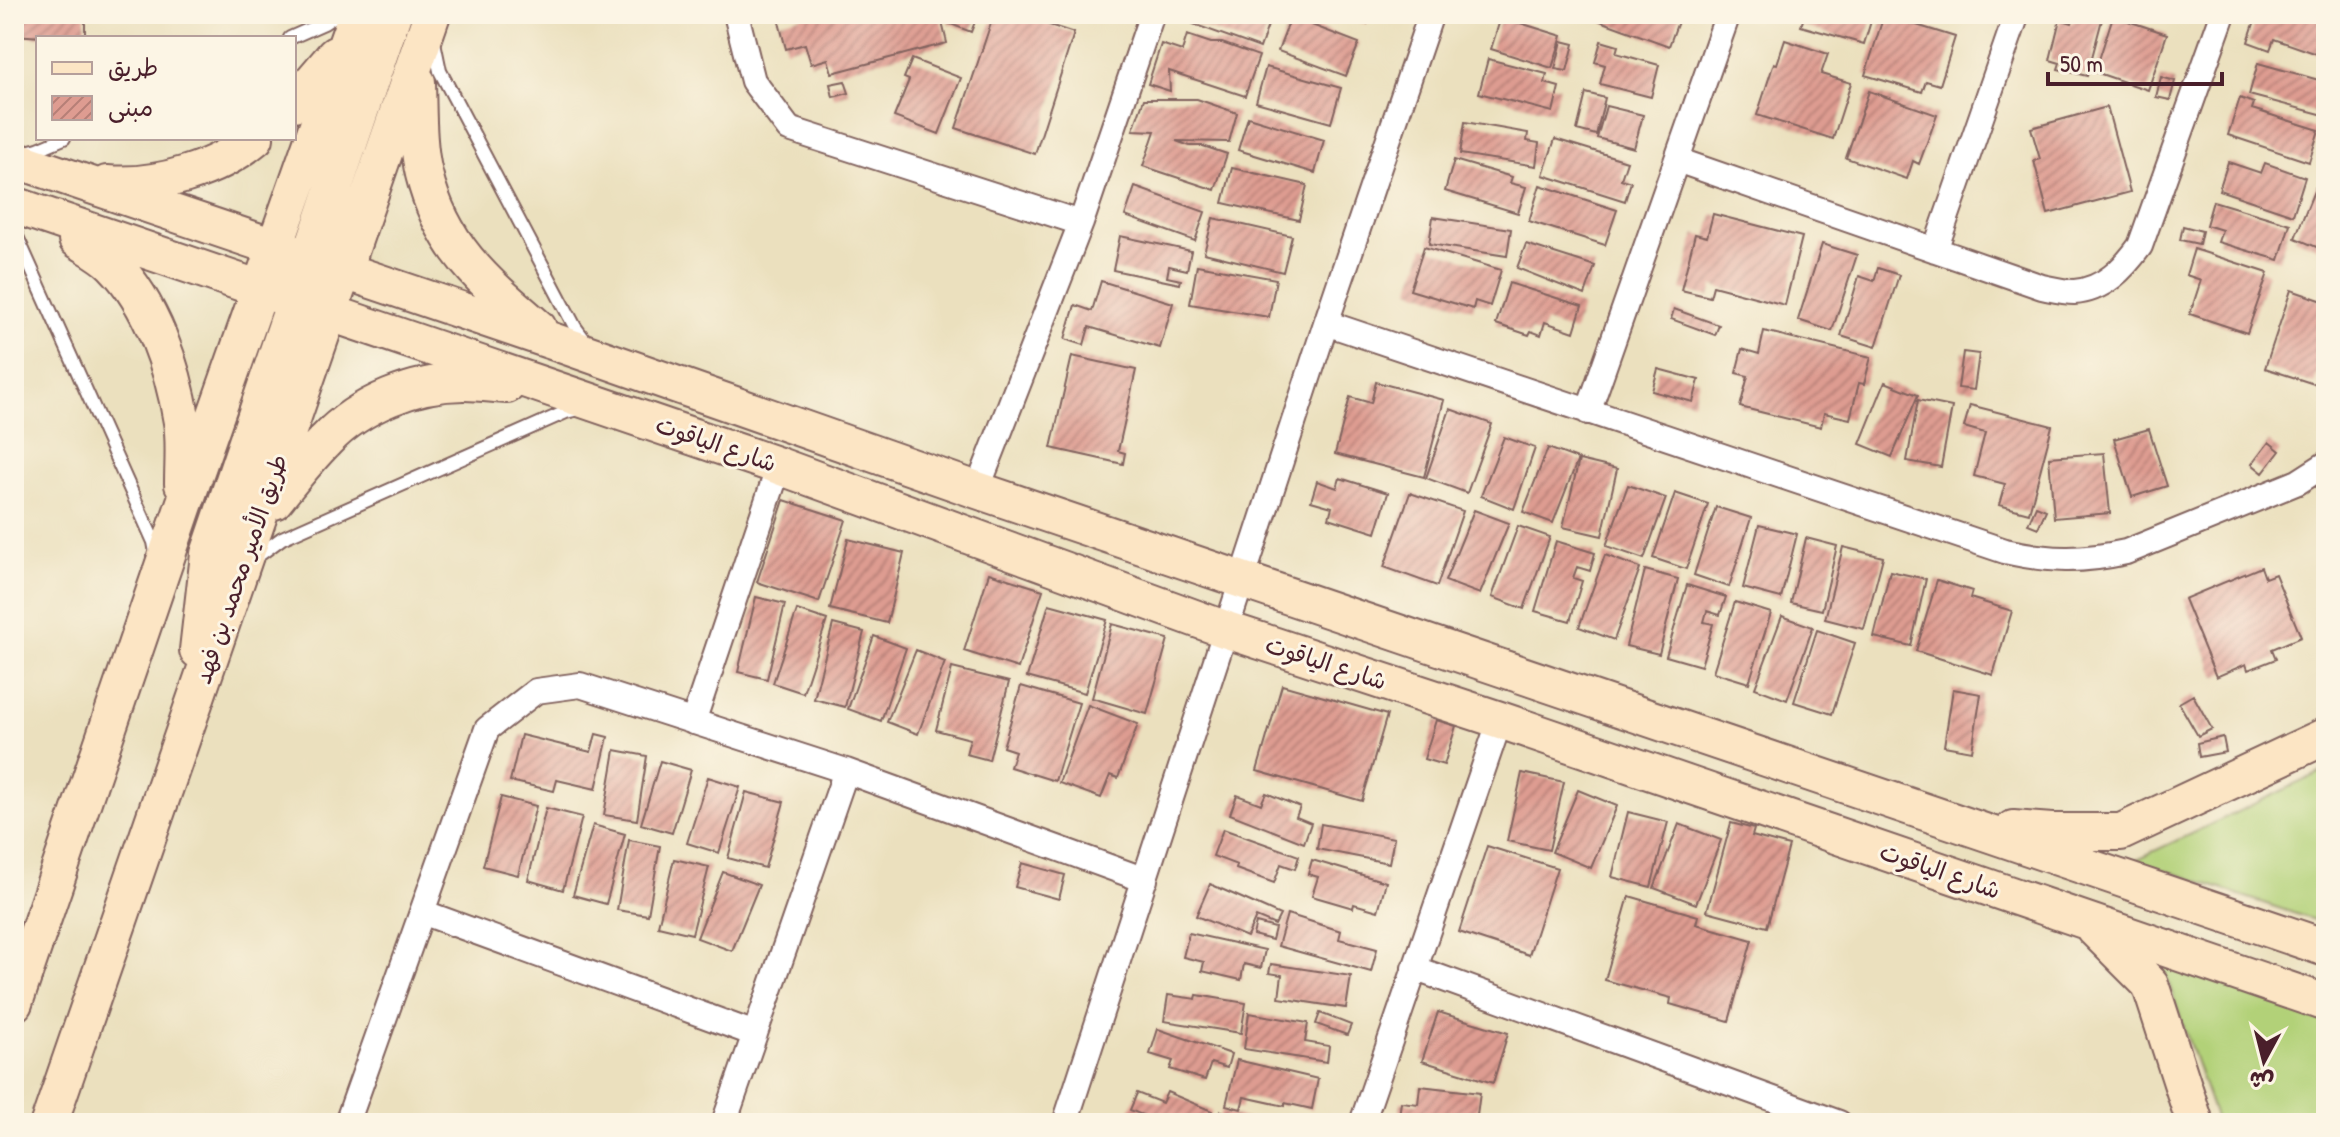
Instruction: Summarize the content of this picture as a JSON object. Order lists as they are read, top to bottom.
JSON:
{
  "streets": {
    "street": ["شارع الياقوت", "طريق الأمير محمد بن فهد"]
  },
  "crossings": [
    ["شارع الياقوت", "طريق الأمير محمد بن فهد"]
  ],
  "legend": ["طريق", "مبنى"],
  "scale_bar": "50 m",
  "north": "bottom"
}
